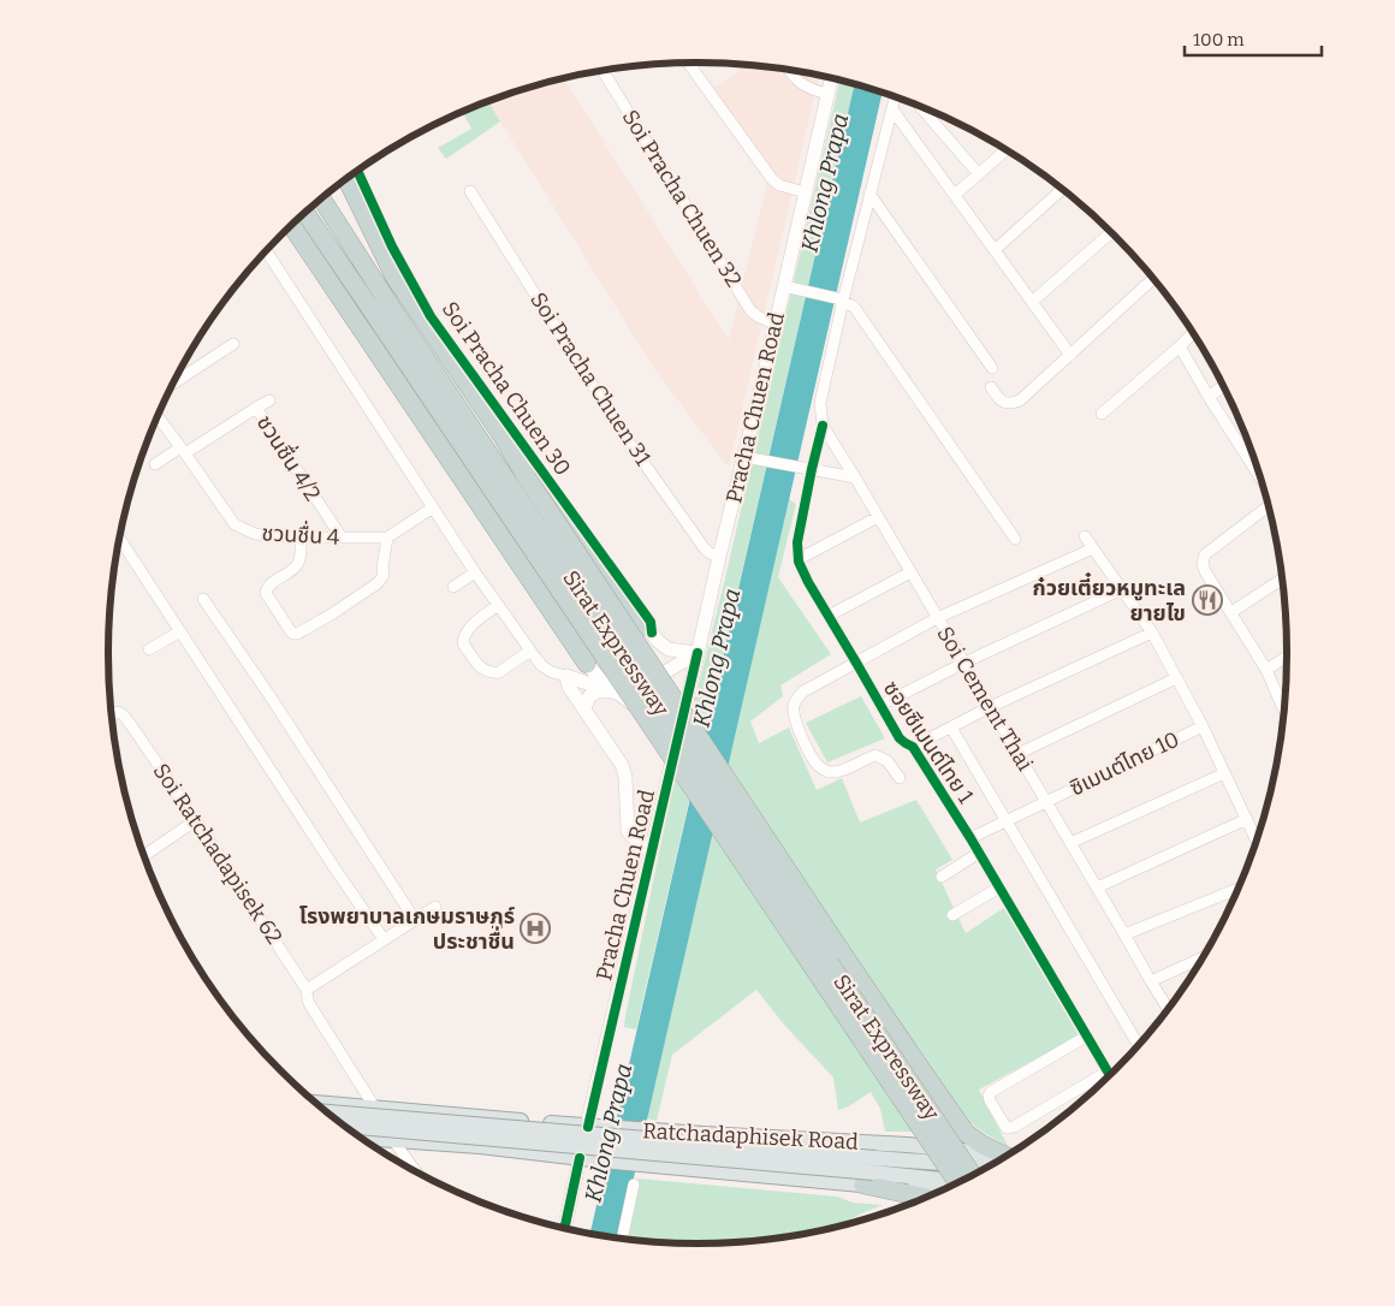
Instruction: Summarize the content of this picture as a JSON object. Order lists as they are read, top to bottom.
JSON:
{
  "streets": {
    "highway": ["Sirat Expressway"],
    "main road": ["Pracha Chuen Road", "Ratchadaphisek Road"],
    "street": [
      "Soi Pracha Chuen 32",
      "Soi Pracha Chuen 31",
      "Soi Pracha Chuen 30",
      "ชวนชื่น 4/2",
      "ชวนชื่น 4",
      "Soi Cement Thai",
      "ซอยซีเมนต์ไทย 1",
      "ซิเมนต์ไทย 10",
      "Soi Ratchadapisek 62"
    ]
  },
  "crossings": [
    ["Soi Pracha Chuen 32", "Pracha Chuen Road"],
    ["Soi Pracha Chuen 31", "Pracha Chuen Road"],
    ["Pracha Chuen Road", "Ratchadaphisek Road"],
    ["ชวนชื่น 4/2", "ชวนชื่น 4"],
    ["Soi Cement Thai", "ซอยซีเมนต์ไทย 1"],
    ["Soi Cement Thai", "ซิเมนต์ไทย 10"],
    ["ซอยซีเมนต์ไทย 1", "ซิเมนต์ไทย 10"],
    ["Soi Ratchadapisek 62", "Ratchadaphisek Road"]
  ],
  "water": ["Khlong Prapa"],
  "places": {
    "restaurant": ["ก๋วยเตี๋ยวหมูทะเล ยายไข"],
    "hospital": ["โรงพยาบาลเกษมราษฎร์ ประชาชื่น"]
  },
  "scale_bar": "100 m"
}
